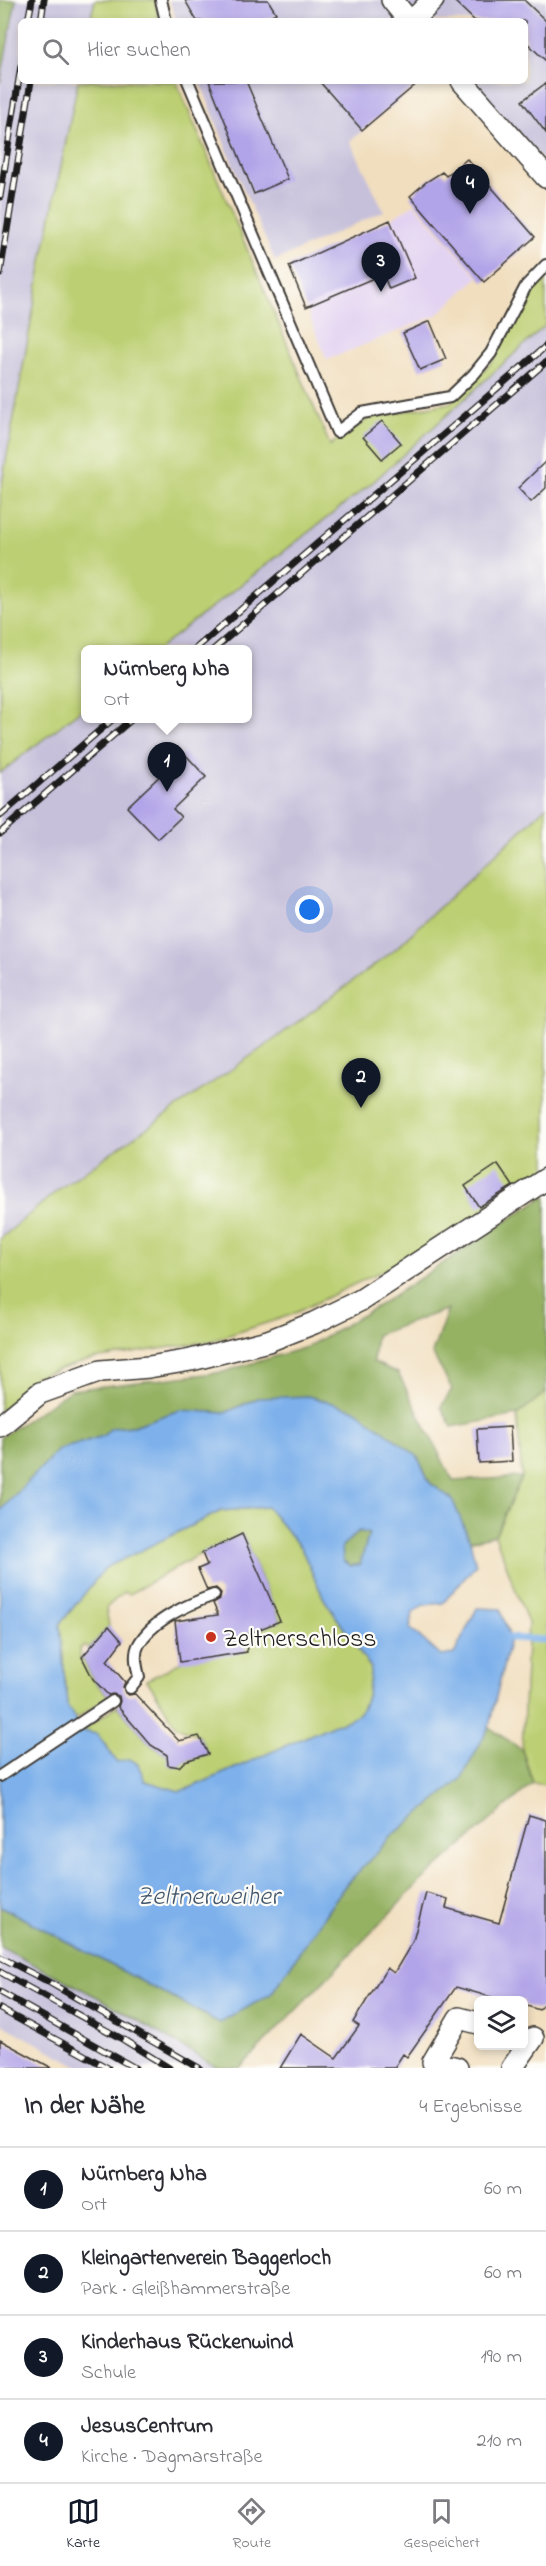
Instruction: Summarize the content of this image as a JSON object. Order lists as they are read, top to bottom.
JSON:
{
  "water": ["Zeltnerweiher"],
  "places": ["Zeltnerschloss"],
  "page": {
    "search": "Hier suchen",
    "pins": [
      "4",
      "3",
      "1",
      "2"
    ],
    "popup": ["Nürnberg Nha", "Ort"],
    "heading": ["In der Nähe", "4 Ergebnisse"],
    "list": [
      {
        "mark": "1",
        "name": "Nürnberg Nha",
        "note": "Ort",
        "value": "60 m"
      },
      {
        "mark": "2",
        "name": "Kleingartenverein Baggerloch",
        "note": "Park · Gleißhammerstraße",
        "value": "60 m"
      },
      {
        "mark": "3",
        "name": "Kinderhaus Rückenwind",
        "note": "Schule",
        "value": "190 m"
      },
      {
        "mark": "4",
        "name": "JesusCentrum",
        "note": "Kirche · Dagmarstraße",
        "value": "210 m"
      }
    ],
    "nav": ["Karte", "Route", "Gespeichert"]
  }
}
